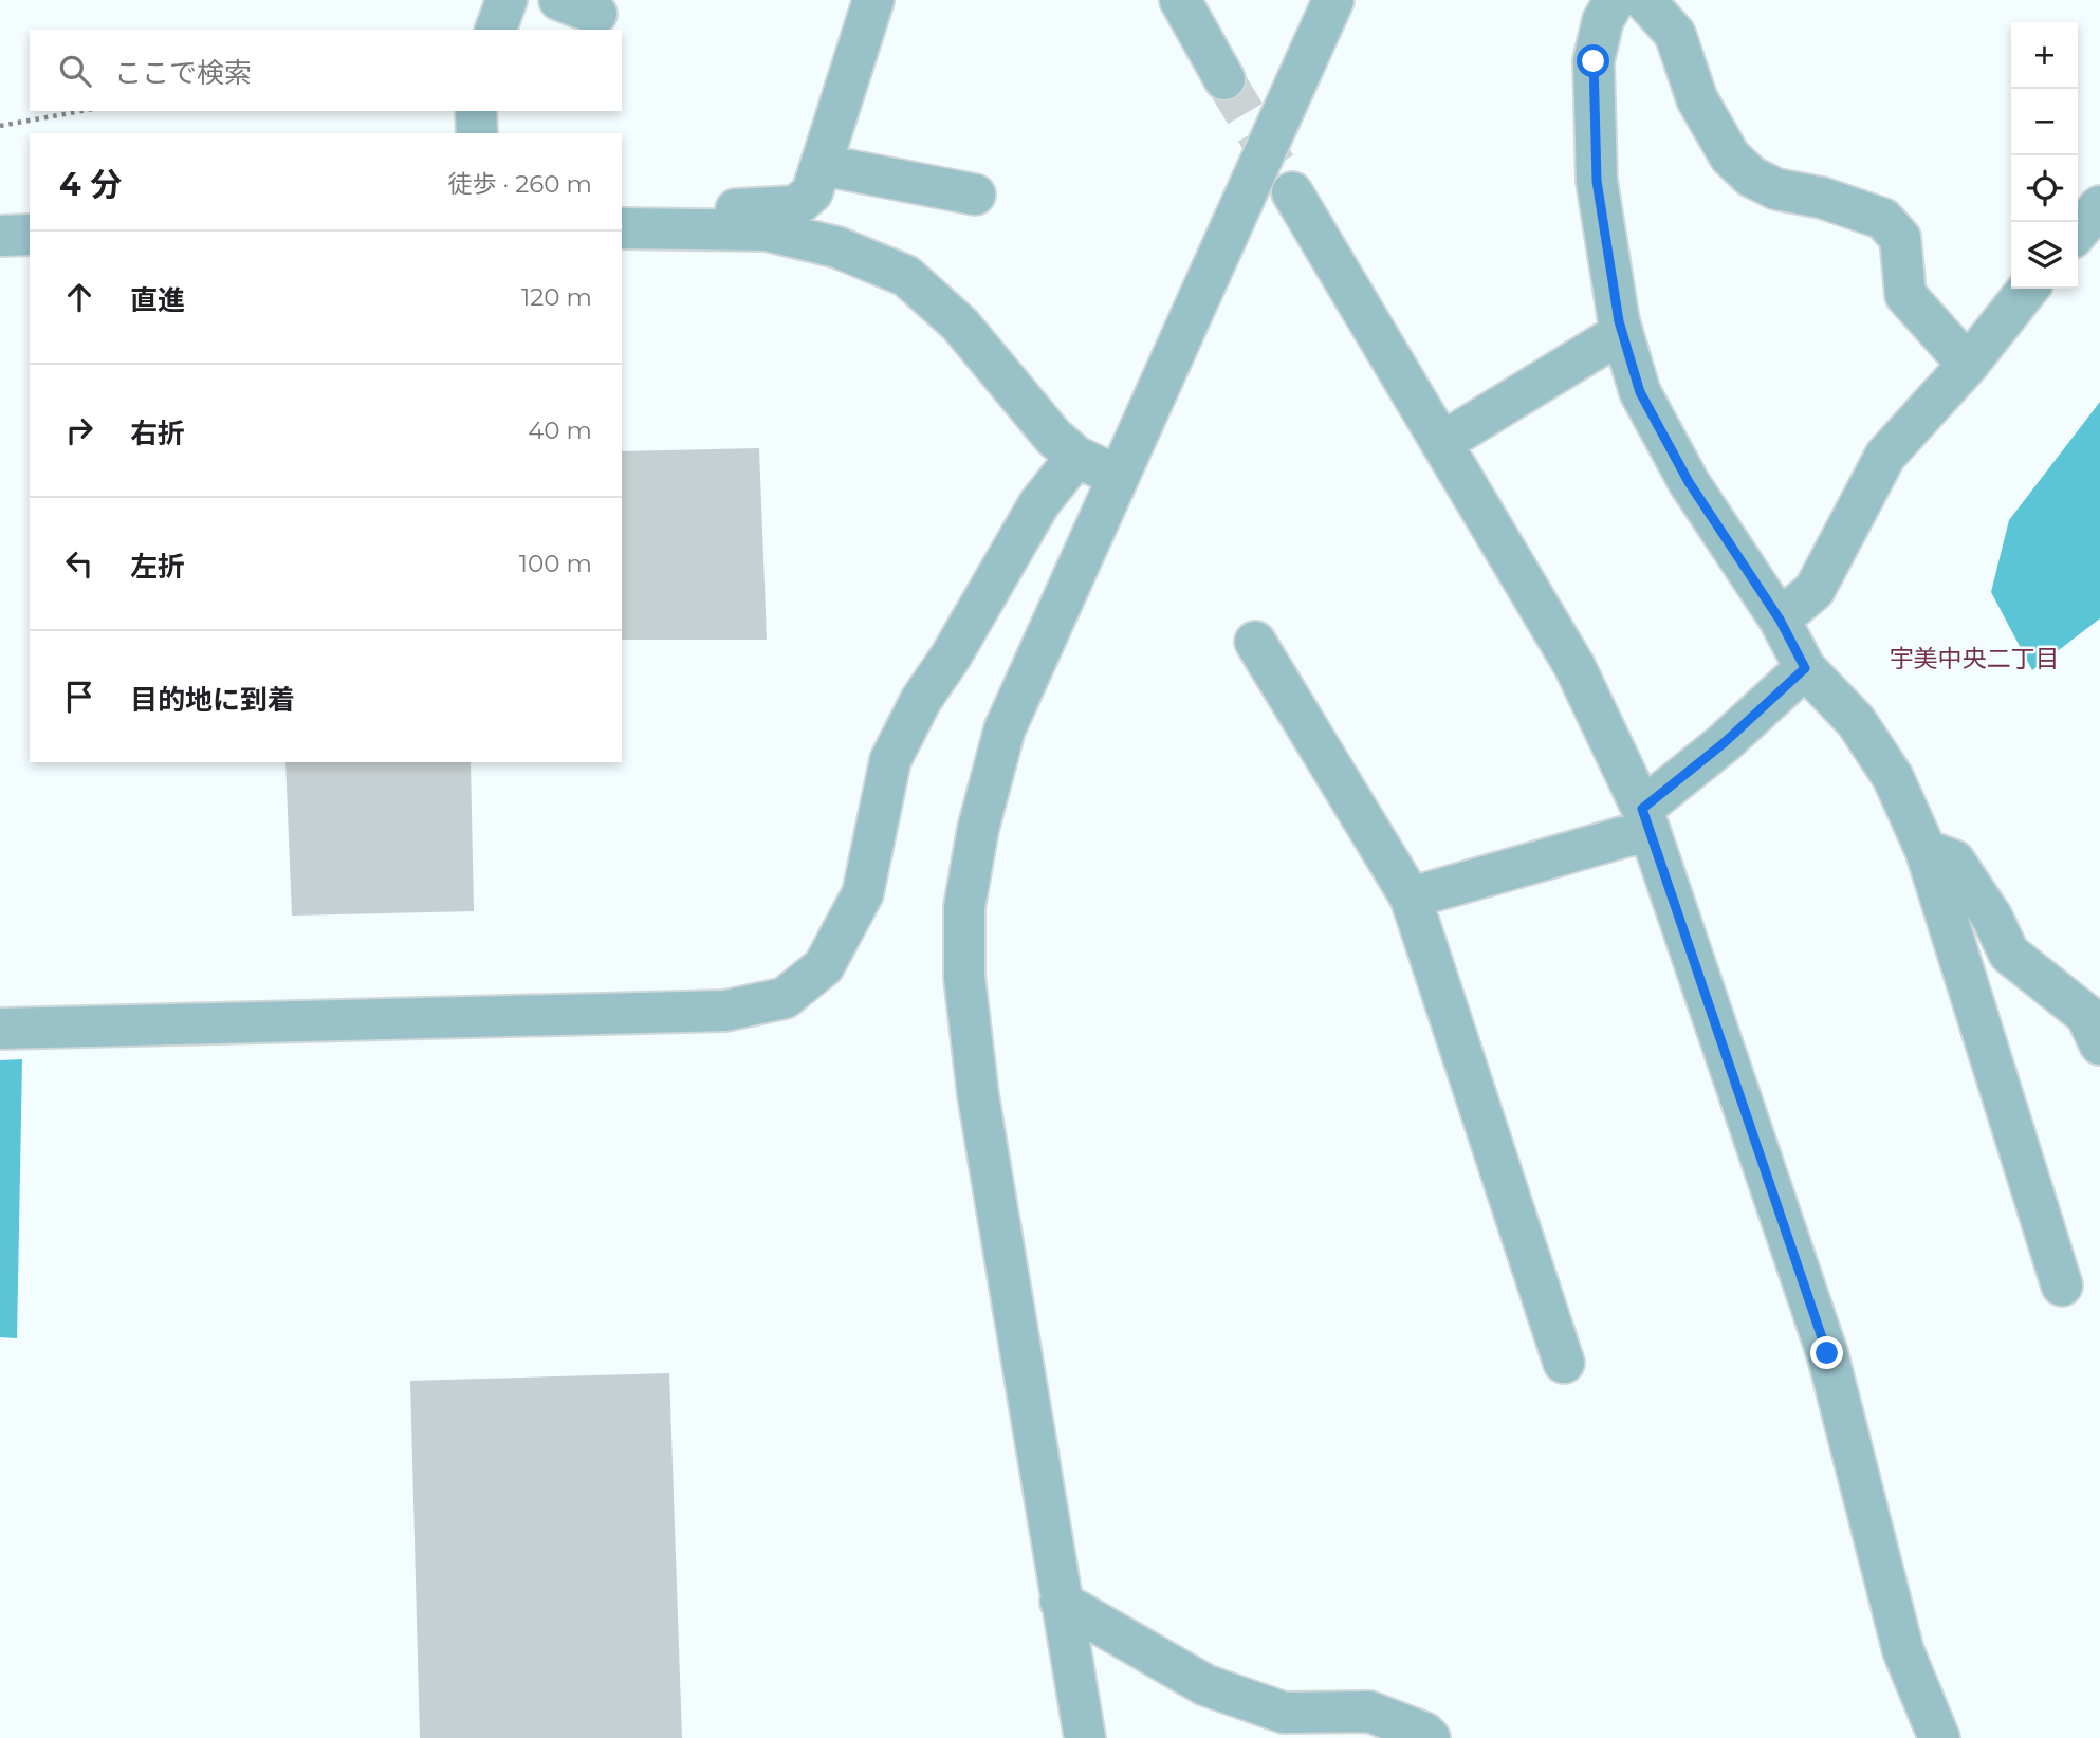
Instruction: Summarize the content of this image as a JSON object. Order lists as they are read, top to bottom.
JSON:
{
  "districts": ["宇美中央二丁目"],
  "page": {
    "map_buttons": ["+", "−"],
    "search": "ここで検索",
    "heading": ["4 分", "徒歩 · 260 m"],
    "list": [
      ["直進", "120 m"],
      ["右折", "40 m"],
      ["左折", "100 m"],
      "目的地に到着"
    ]
  }
}
